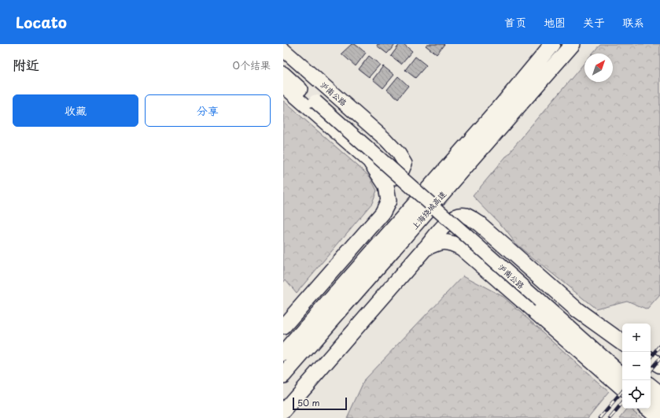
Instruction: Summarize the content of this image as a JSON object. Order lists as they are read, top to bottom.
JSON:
{
  "streets": {
    "highway": ["上海绕城高速"],
    "main road": ["沪南公路"]
  },
  "scale_bar": "50 m",
  "north": "top right",
  "page": {
    "header": "Locato",
    "nav": [
      "首页",
      "地图",
      "关于",
      "联系"
    ],
    "heading": ["附近", "0个结果"],
    "buttons": ["收藏", "分享"],
    "map_buttons": ["+", "−"],
    "scale": "50 m"
  }
}
